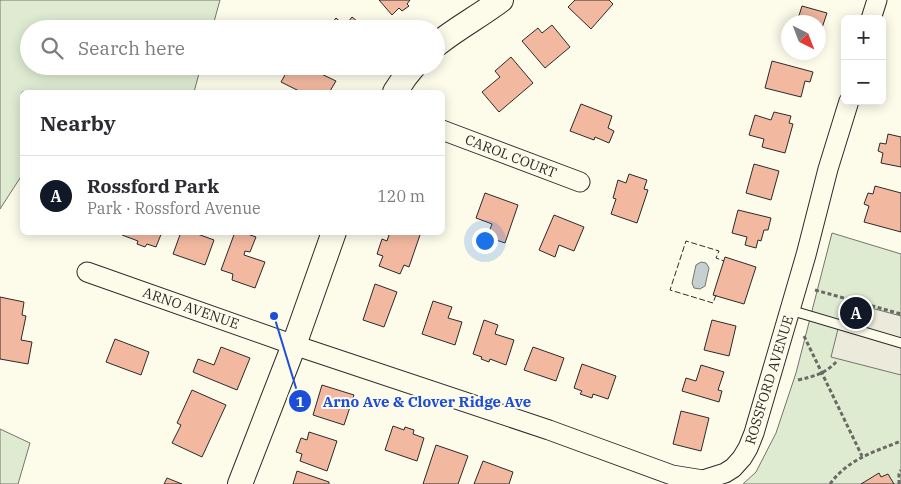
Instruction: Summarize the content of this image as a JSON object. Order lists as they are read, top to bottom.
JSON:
{
  "streets": {
    "street": ["CAROL COURT", "ARNO AVENUE", "ROSSFORD AVENUE"]
  },
  "crossings": [
    ["ARNO AVENUE", "ROSSFORD AVENUE"]
  ],
  "places": ["Arno Ave & Clover Ridge Ave"],
  "north": "bottom right",
  "page": {
    "map_buttons": ["+", "−"],
    "search": "Search here",
    "heading": "Nearby",
    "list": [
      {
        "mark": "A",
        "name": "Rossford Park",
        "note": "Park · Rossford Avenue",
        "value": "120 m"
      }
    ],
    "pins": "A"
  }
}
